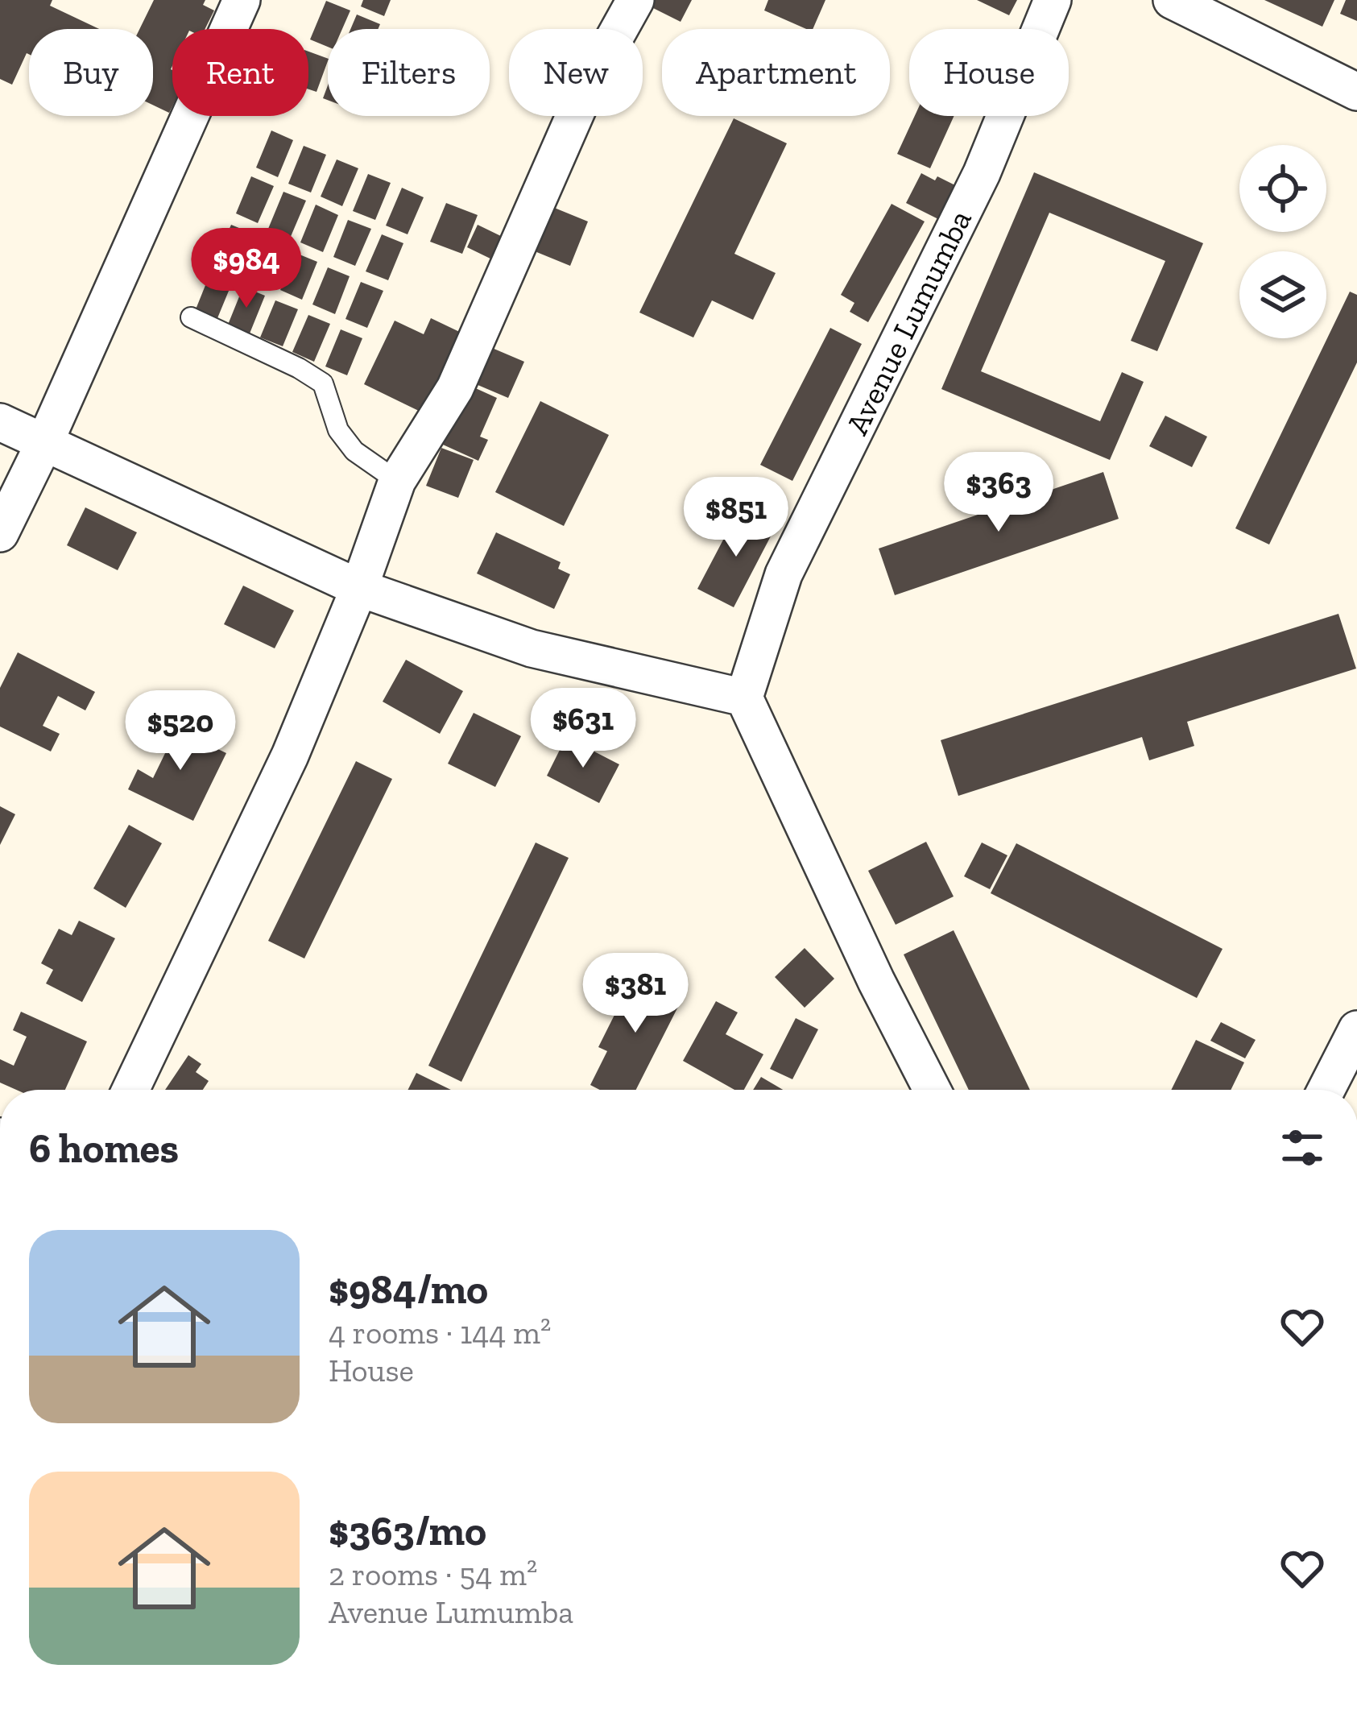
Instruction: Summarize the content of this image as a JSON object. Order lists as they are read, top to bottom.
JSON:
{
  "streets": {
    "street": ["Avenue Lumumba"]
  },
  "page": {
    "chip": [
      "Buy",
      "Rent",
      "Filters",
      "New",
      "Apartment",
      "House"
    ],
    "price": [
      "$984",
      "$363",
      "$851",
      "$631",
      "$520",
      "$381"
    ],
    "heading": "6 homes",
    "list": [
      {
        "name": "$984/mo",
        "note": "4 rooms · 144 m² · House"
      },
      {
        "name": "$363/mo",
        "note": "2 rooms · 54 m² · Avenue Lumumba"
      }
    ]
  }
}
